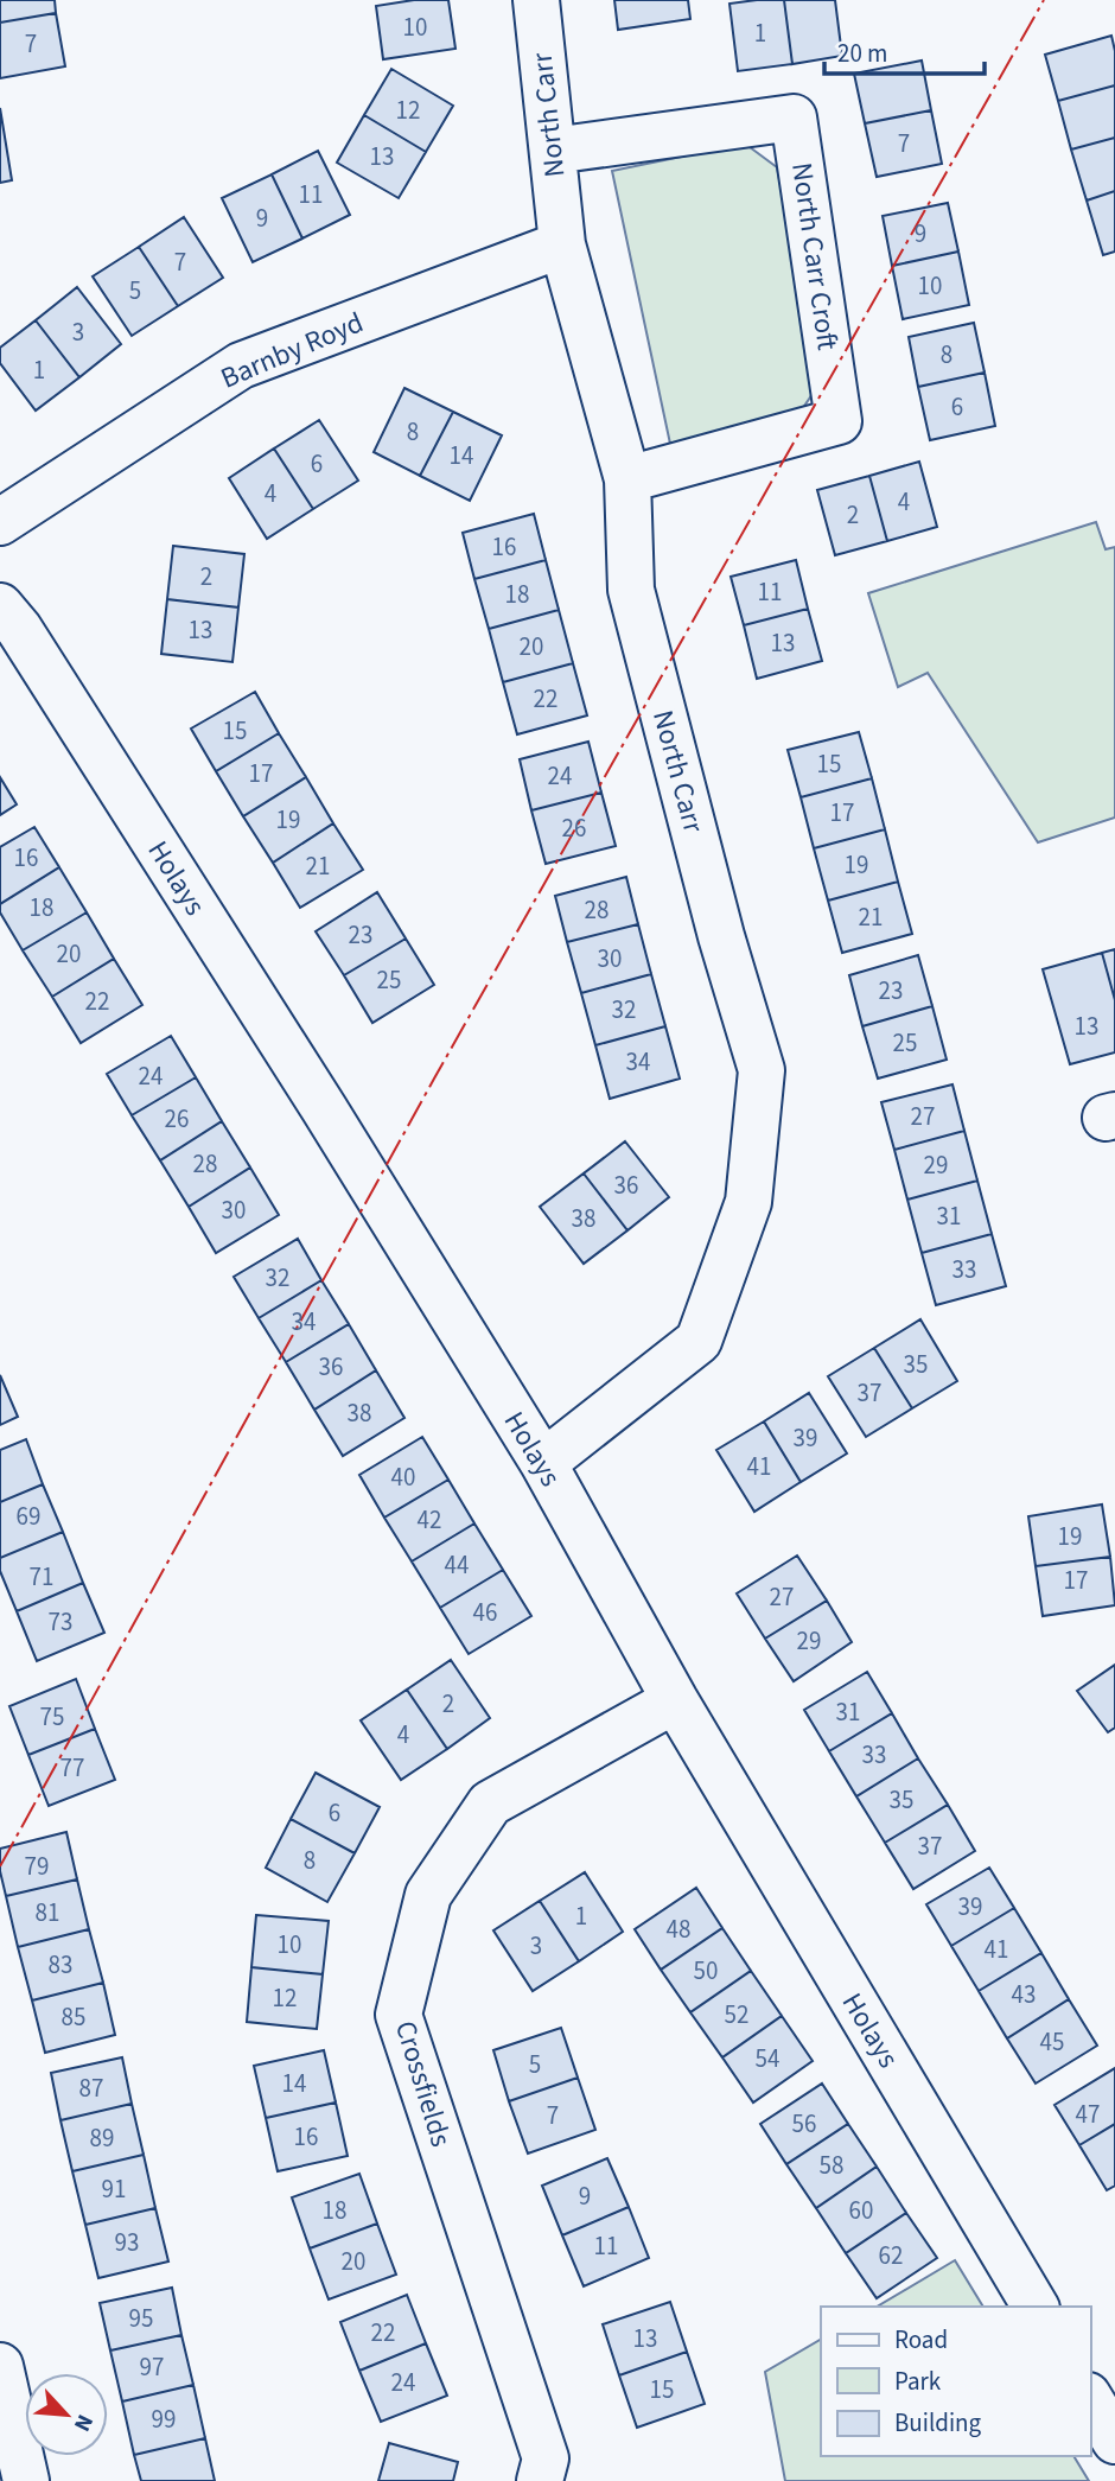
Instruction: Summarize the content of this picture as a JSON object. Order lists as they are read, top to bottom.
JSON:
{
  "streets": {
    "street": [
      "North Carr",
      "North Carr Croft",
      "Barnby Royd",
      "Holays",
      "Crossfields"
    ]
  },
  "crossings": [
    ["North Carr", "North Carr Croft"],
    ["North Carr", "Barnby Royd"],
    ["North Carr", "Holays"],
    ["Holays", "Crossfields"]
  ],
  "house_numbers": [
    "10",
    "1",
    "7",
    "12",
    "7",
    "13",
    "11",
    "9",
    "9",
    "7",
    "10",
    "5",
    "3",
    "8",
    "1",
    "6",
    "8",
    "14",
    "6",
    "4",
    "4",
    "2",
    "16",
    "2",
    "11",
    "18",
    "13",
    "13",
    "20",
    "22",
    "15",
    "15",
    "17",
    "24",
    "17",
    "19",
    "26",
    "16",
    "19",
    "21",
    "18",
    "28",
    "21",
    "23",
    "20",
    "30",
    "25",
    "23",
    "22",
    "32",
    "13",
    "25",
    "34",
    "24",
    "27",
    "26",
    "28",
    "29",
    "36",
    "30",
    "31",
    "38",
    "33",
    "32",
    "34",
    "35",
    "36",
    "37",
    "38",
    "39",
    "41",
    "40",
    "69",
    "42",
    "19",
    "44",
    "71",
    "17",
    "27",
    "46",
    "73",
    "29",
    "2",
    "31",
    "75",
    "4",
    "33",
    "77",
    "35",
    "6",
    "37",
    "8",
    "79",
    "39",
    "81",
    "1",
    "48",
    "10",
    "3",
    "41",
    "83",
    "50",
    "43",
    "12",
    "52",
    "85",
    "45",
    "54",
    "5",
    "14",
    "87",
    "47",
    "7",
    "56",
    "16",
    "89",
    "58",
    "91",
    "9",
    "18",
    "60",
    "93",
    "11",
    "62",
    "20",
    "95",
    "22",
    "13",
    "97",
    "24",
    "15",
    "99"
  ],
  "legend": ["Road", "Park", "Building"],
  "scale_bar": "20 m",
  "north": "bottom right"
}
